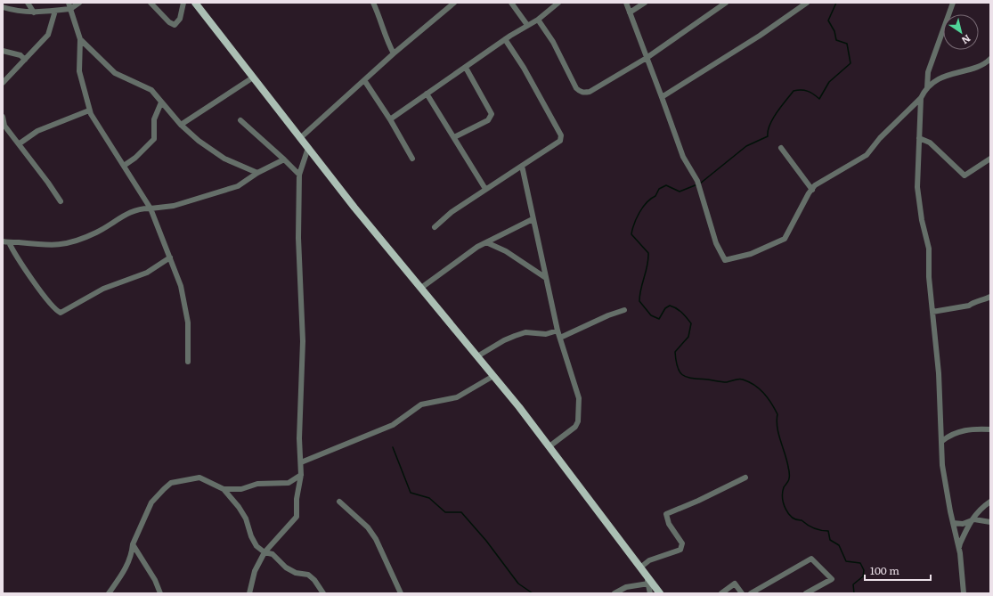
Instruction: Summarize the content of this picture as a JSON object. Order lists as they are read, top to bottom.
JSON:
{
  "scale_bar": "100 m",
  "north": "bottom right"
}
